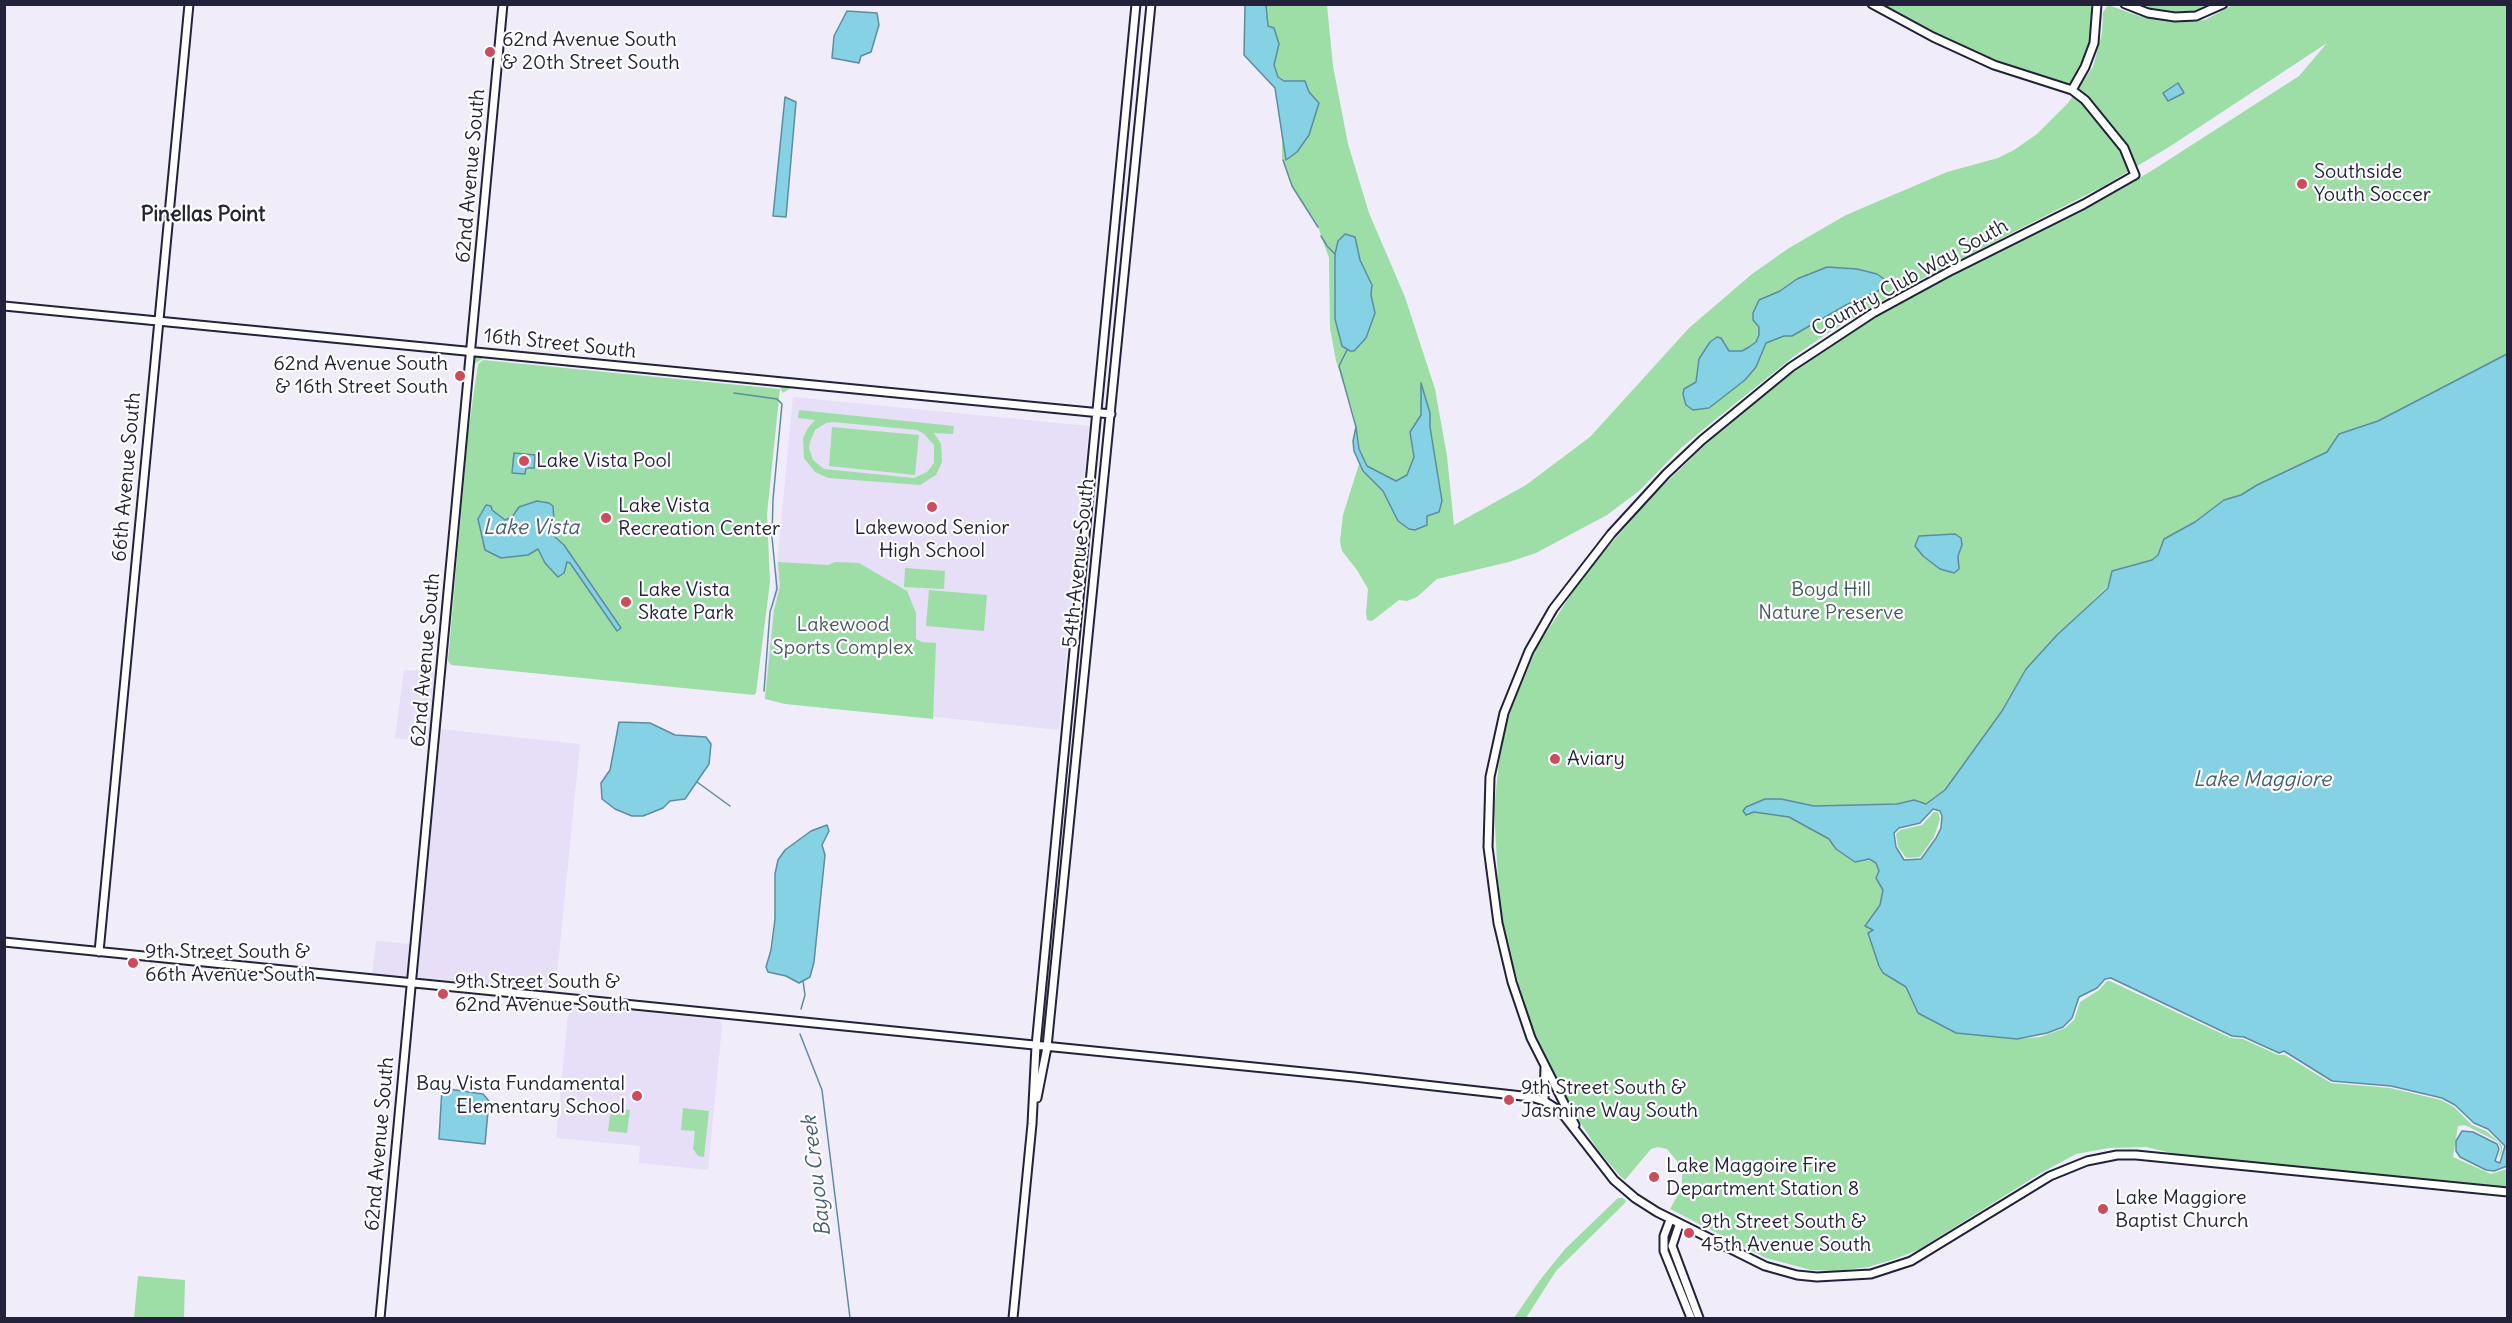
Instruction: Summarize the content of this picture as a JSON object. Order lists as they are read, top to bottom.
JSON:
{
  "streets": {
    "street": [
      "62nd Avenue South",
      "Country Club Way South",
      "16th Street South",
      "66th Avenue South",
      "54th Avenue South"
    ]
  },
  "crossings": [
    ["62nd Avenue South", "16th Street South"],
    ["16th Street South", "66th Avenue South"],
    ["16th Street South", "54th Avenue South"]
  ],
  "districts": ["Pinellas Point"],
  "water": ["Lake Vista", "Lake Maggiore", "Bayou Creek"],
  "parks": ["Boyd Hill Nature Preserve", "Lakewood Sports Complex"],
  "places": [
    "62nd Avenue South & 20th Street South",
    "Southside Youth Soccer",
    "62nd Avenue South & 16th Street South",
    "Lake Vista Pool",
    "Lakewood Senior High School",
    "Lake Vista Recreation Center",
    "Lake Vista Skate Park",
    "Aviary",
    "9th Street South & 66th Avenue South",
    "9th Street South & 62nd Avenue South",
    "Bay Vista Fundamental Elementary School",
    "9th Street South & Jasmine Way South",
    "Lake Maggoire Fire Department Station 8",
    "Lake Maggiore Baptist Church",
    "9th Street South & 45th Avenue South"
  ]
}
